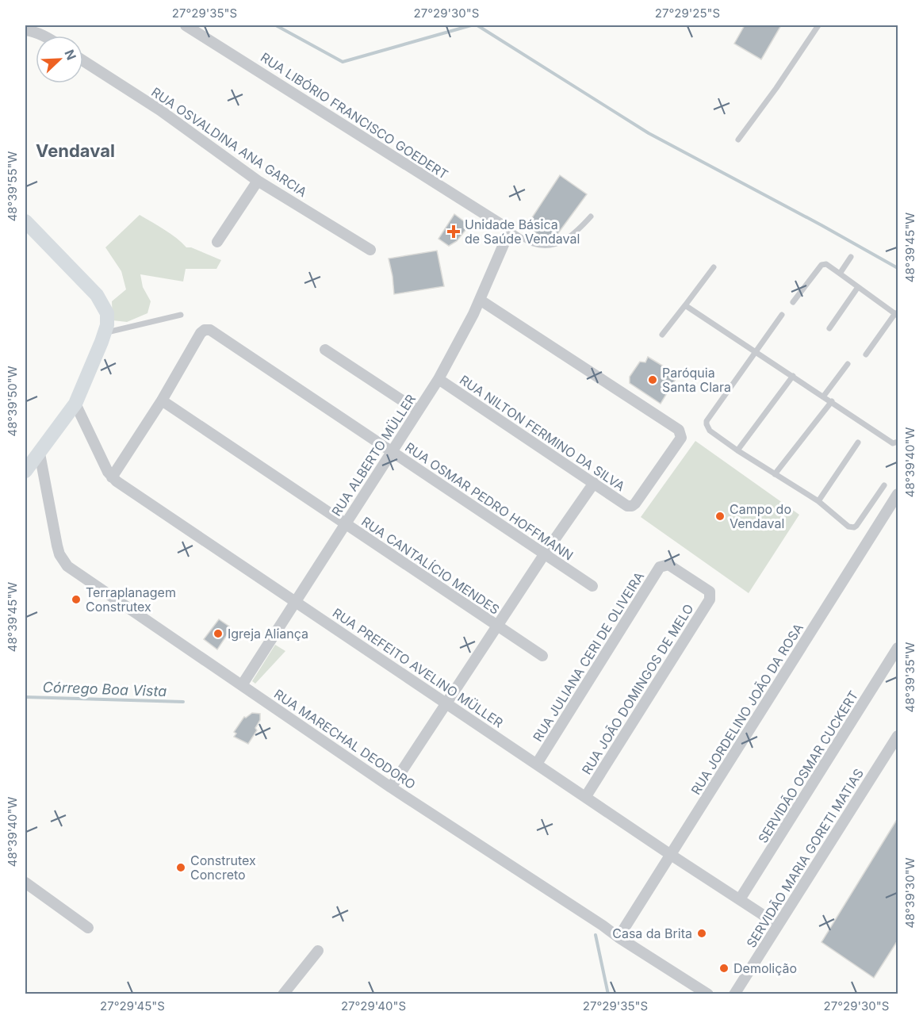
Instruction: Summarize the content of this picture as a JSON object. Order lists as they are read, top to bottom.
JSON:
{
  "streets": {
    "street": [
      "RUA LIBÓRIO FRANCISCO GOEDERT",
      "RUA OSVALDINA ANA GARCIA",
      "RUA NILTON FERMINO DA SILVA",
      "RUA ALBERTO MÜLLER",
      "RUA OSMAR PEDRO HOFFMANN",
      "RUA CANTALÍCIO MENDES",
      "RUA JULIANA CERI DE OLIVEIRA",
      "RUA PREFEITO AVELINO MÜLLER",
      "RUA JOÃO DOMINGOS DE MELO",
      "RUA JORDELINO JOÃO DA ROSA",
      "RUA MARECHAL DEODORO",
      "SERVIDÃO OSMAR CUCKERT",
      "SERVIDÃO MARIA GORETI MATIAS"
    ]
  },
  "crossings": [
    ["RUA LIBÓRIO FRANCISCO GOEDERT", "RUA ALBERTO MÜLLER"],
    ["RUA NILTON FERMINO DA SILVA", "RUA ALBERTO MÜLLER"],
    ["RUA ALBERTO MÜLLER", "RUA OSMAR PEDRO HOFFMANN"],
    ["RUA ALBERTO MÜLLER", "RUA CANTALÍCIO MENDES"],
    ["RUA ALBERTO MÜLLER", "RUA PREFEITO AVELINO MÜLLER"],
    ["RUA ALBERTO MÜLLER", "RUA MARECHAL DEODORO"],
    ["RUA OSMAR PEDRO HOFFMANN", "RUA CANTALÍCIO MENDES"],
    ["RUA JULIANA CERI DE OLIVEIRA", "RUA PREFEITO AVELINO MÜLLER"],
    ["RUA JULIANA CERI DE OLIVEIRA", "RUA JOÃO DOMINGOS DE MELO"],
    ["RUA PREFEITO AVELINO MÜLLER", "RUA JOÃO DOMINGOS DE MELO"],
    ["RUA PREFEITO AVELINO MÜLLER", "RUA JORDELINO JOÃO DA ROSA"],
    ["RUA PREFEITO AVELINO MÜLLER", "SERVIDÃO OSMAR CUCKERT"],
    ["RUA PREFEITO AVELINO MÜLLER", "SERVIDÃO MARIA GORETI MATIAS"],
    ["RUA JORDELINO JOÃO DA ROSA", "RUA MARECHAL DEODORO"]
  ],
  "districts": ["Vendaval"],
  "water": ["Córrego Boa Vista"],
  "places": {
    "health": ["Unidade Básica de Saúde Vendaval"],
    "other": [
      "Paróquia Santa Clara",
      "Campo do Vendaval",
      "Terraplanagem Construtex",
      "Igreja Aliança",
      "Construtex Concreto",
      "Casa da Brita",
      "Demolição"
    ]
  },
  "north": "top right",
  "coordinates": [
    "27°29'35\"S",
    "27°29'30\"S",
    "27°29'25\"S",
    "48°39'55\"W",
    "48°39'45\"W",
    "48°39'50\"W",
    "48°39'40\"W",
    "48°39'35\"W",
    "48°39'30\"W",
    "27°29'45\"S",
    "27°29'40\"S"
  ]
}
